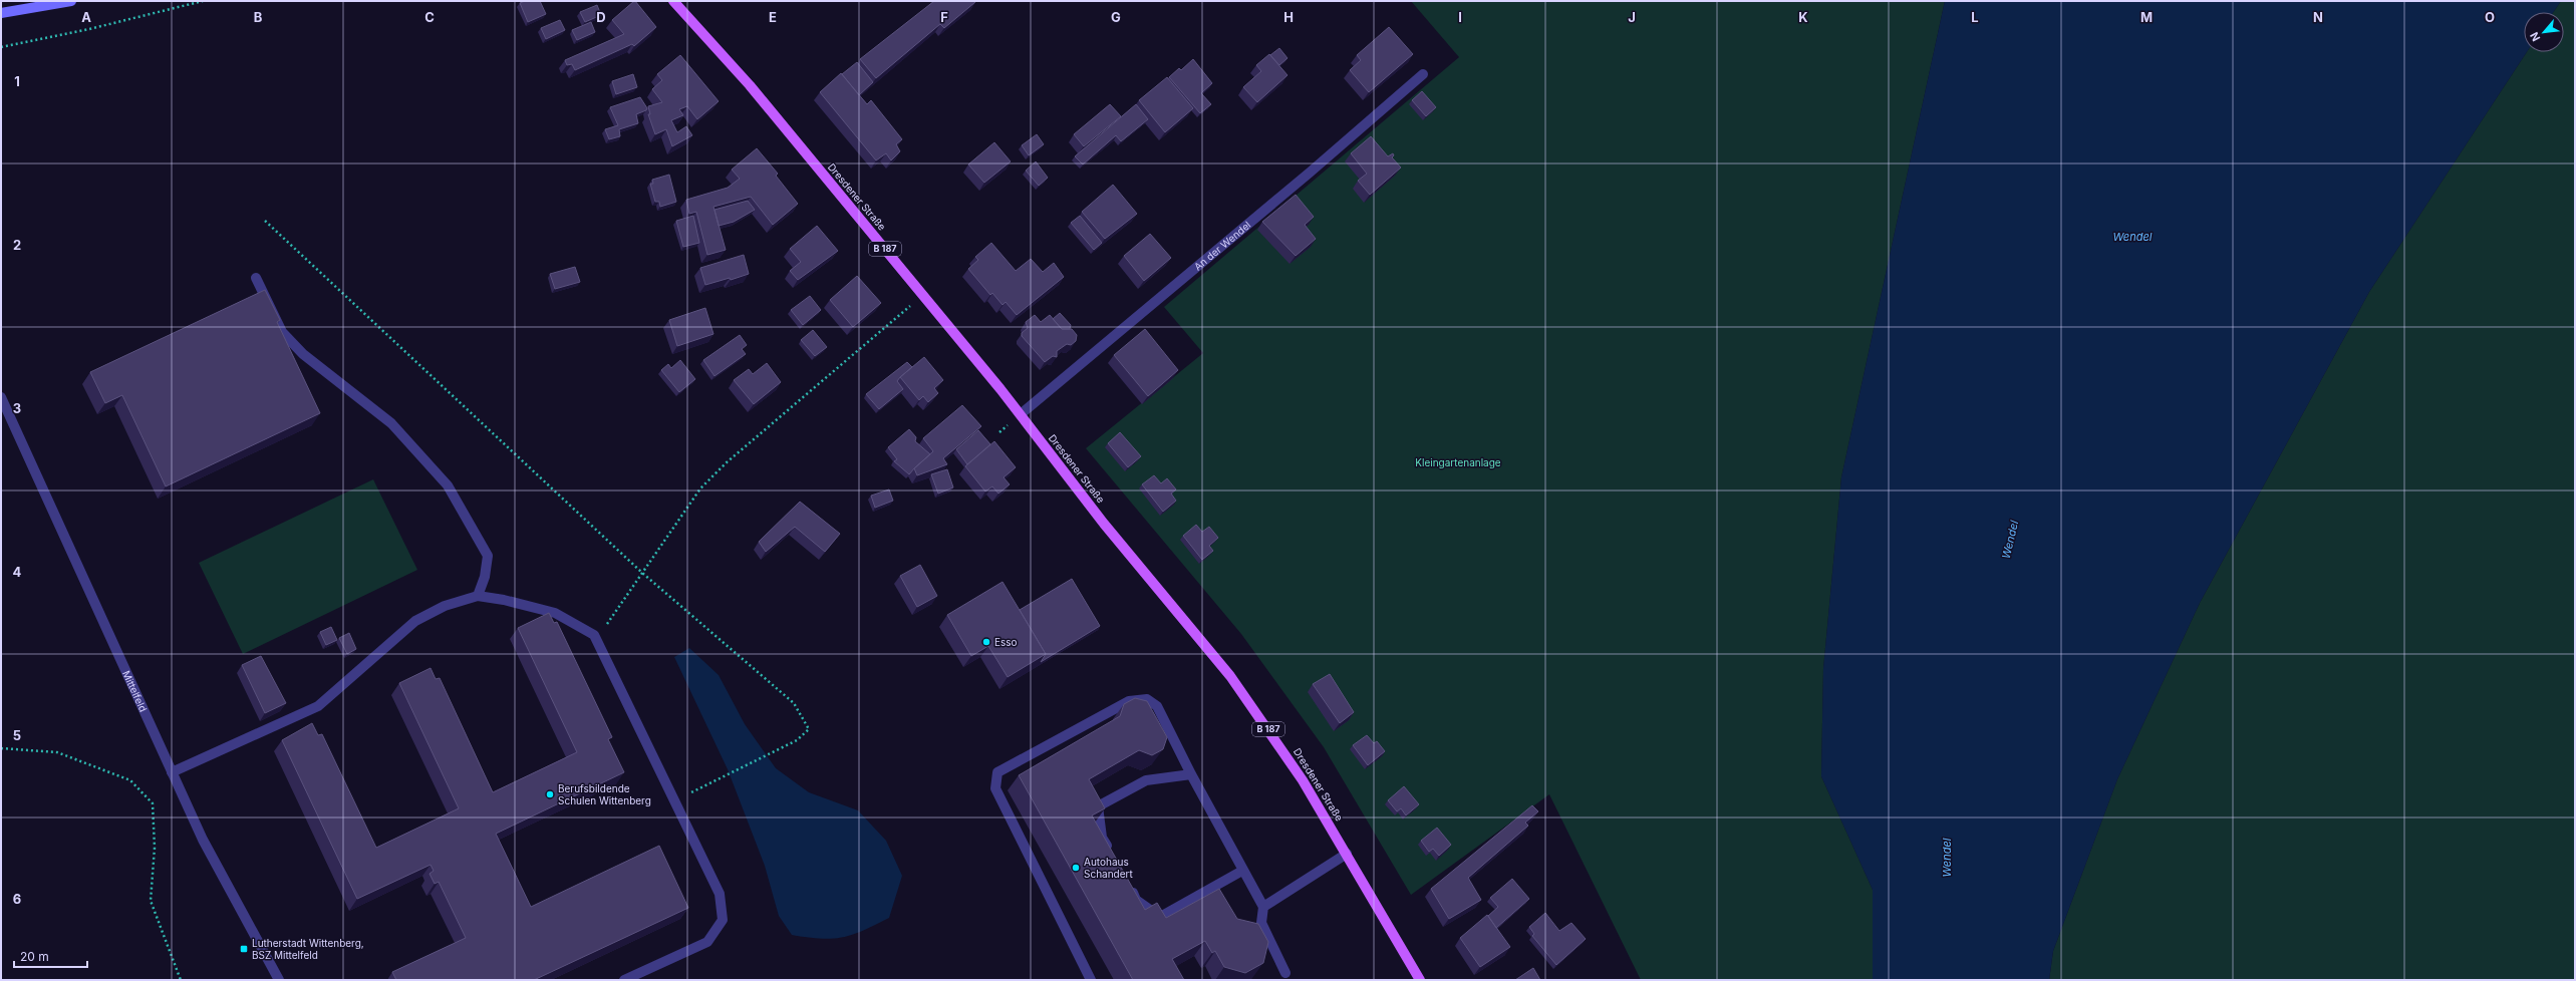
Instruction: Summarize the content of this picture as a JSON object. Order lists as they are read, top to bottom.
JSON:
{
  "streets": {
    "main road": ["Dresdener Straße", "B 187"],
    "street": ["An der Wendel", "Mittelfeld"]
  },
  "crossings": [
    ["Dresdener Straße", "An der Wendel"]
  ],
  "water": ["Wendel"],
  "parks": ["Kleingartenanlage"],
  "places": {
    "other": ["Esso", "Berufsbildende Schulen Wittenberg", "Autohaus Schandert"],
    "transit": ["Lutherstadt Wittenberg, BSZ Mittelfeld"]
  },
  "scale_bar": "20 m",
  "north": "bottom left",
  "grid": {
    "columns": [
      "A",
      "B",
      "C",
      "D",
      "E",
      "F",
      "G",
      "H",
      "I",
      "J",
      "K",
      "L",
      "M",
      "N",
      "O"
    ],
    "rows": [
      "1",
      "2",
      "3",
      "4",
      "5",
      "6"
    ]
  }
}
